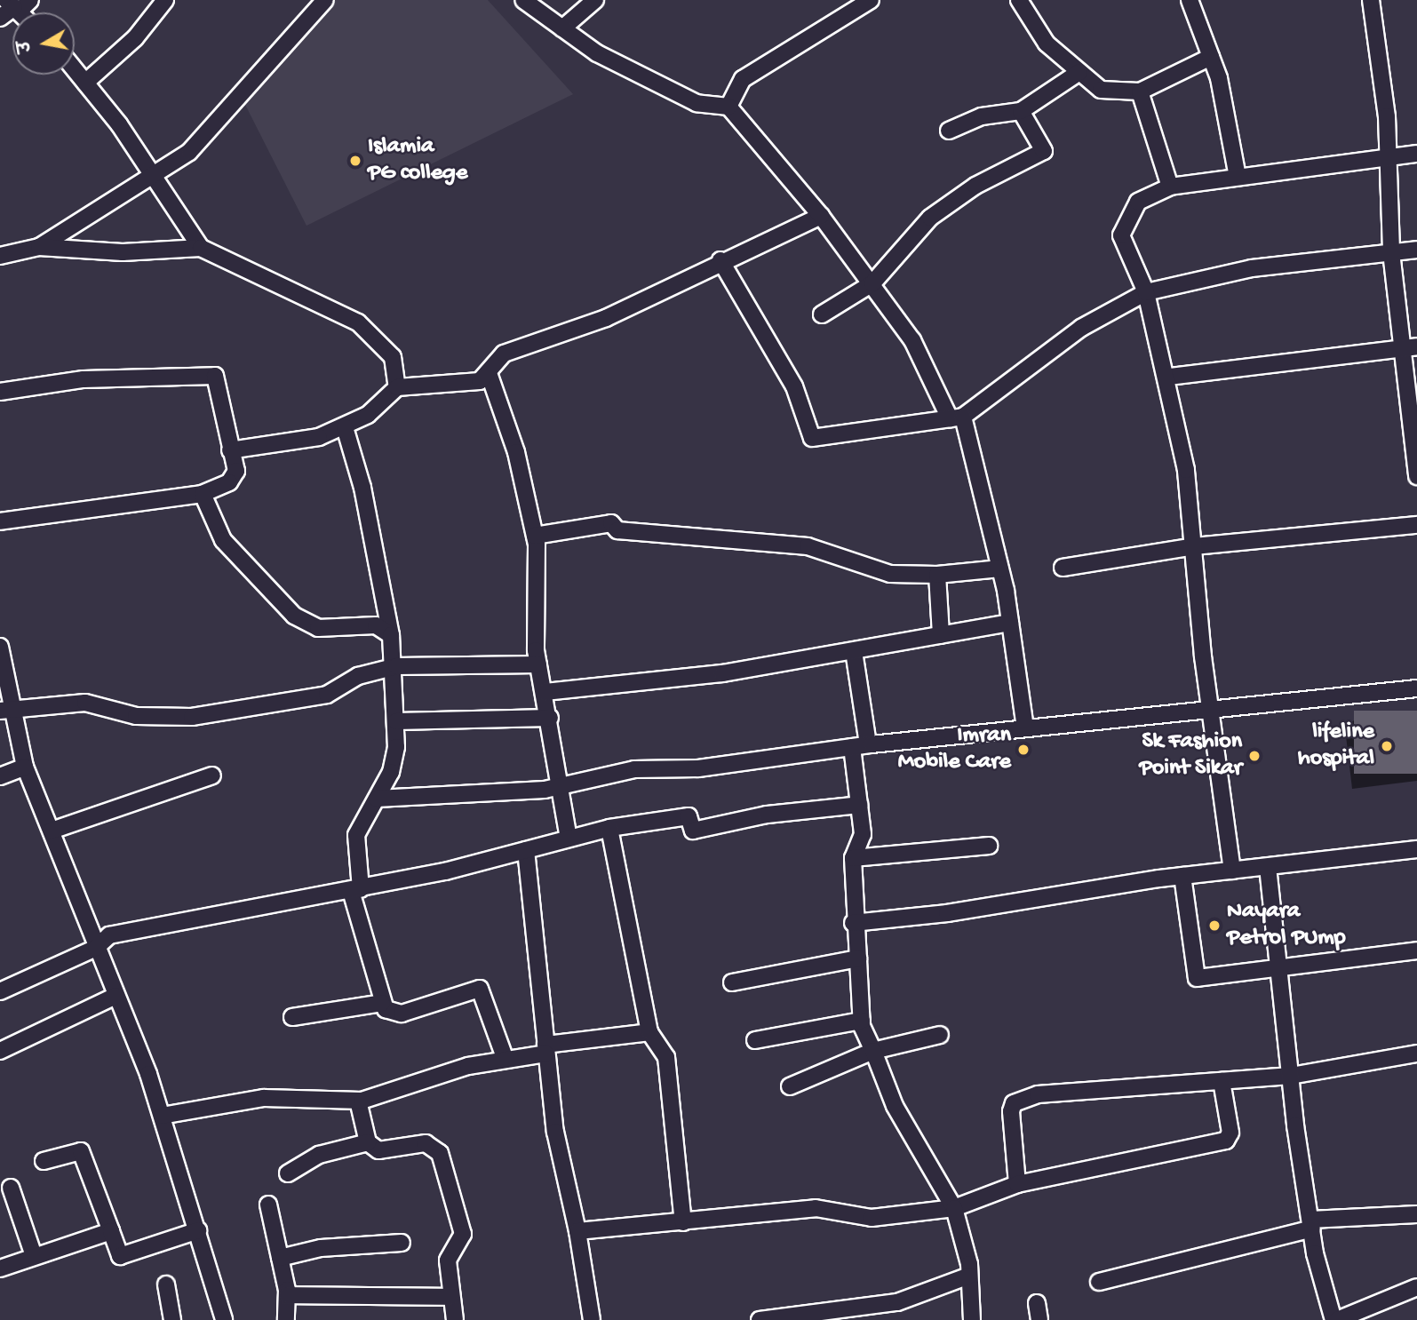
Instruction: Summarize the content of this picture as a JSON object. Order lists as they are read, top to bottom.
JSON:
{
  "places": [
    "Islamia PG college",
    "lifeline hospital",
    "Imran Mobile Care",
    "Sk Fashion Point Sikar",
    "Nayara Petrol PUmp"
  ],
  "north": "left"
}
